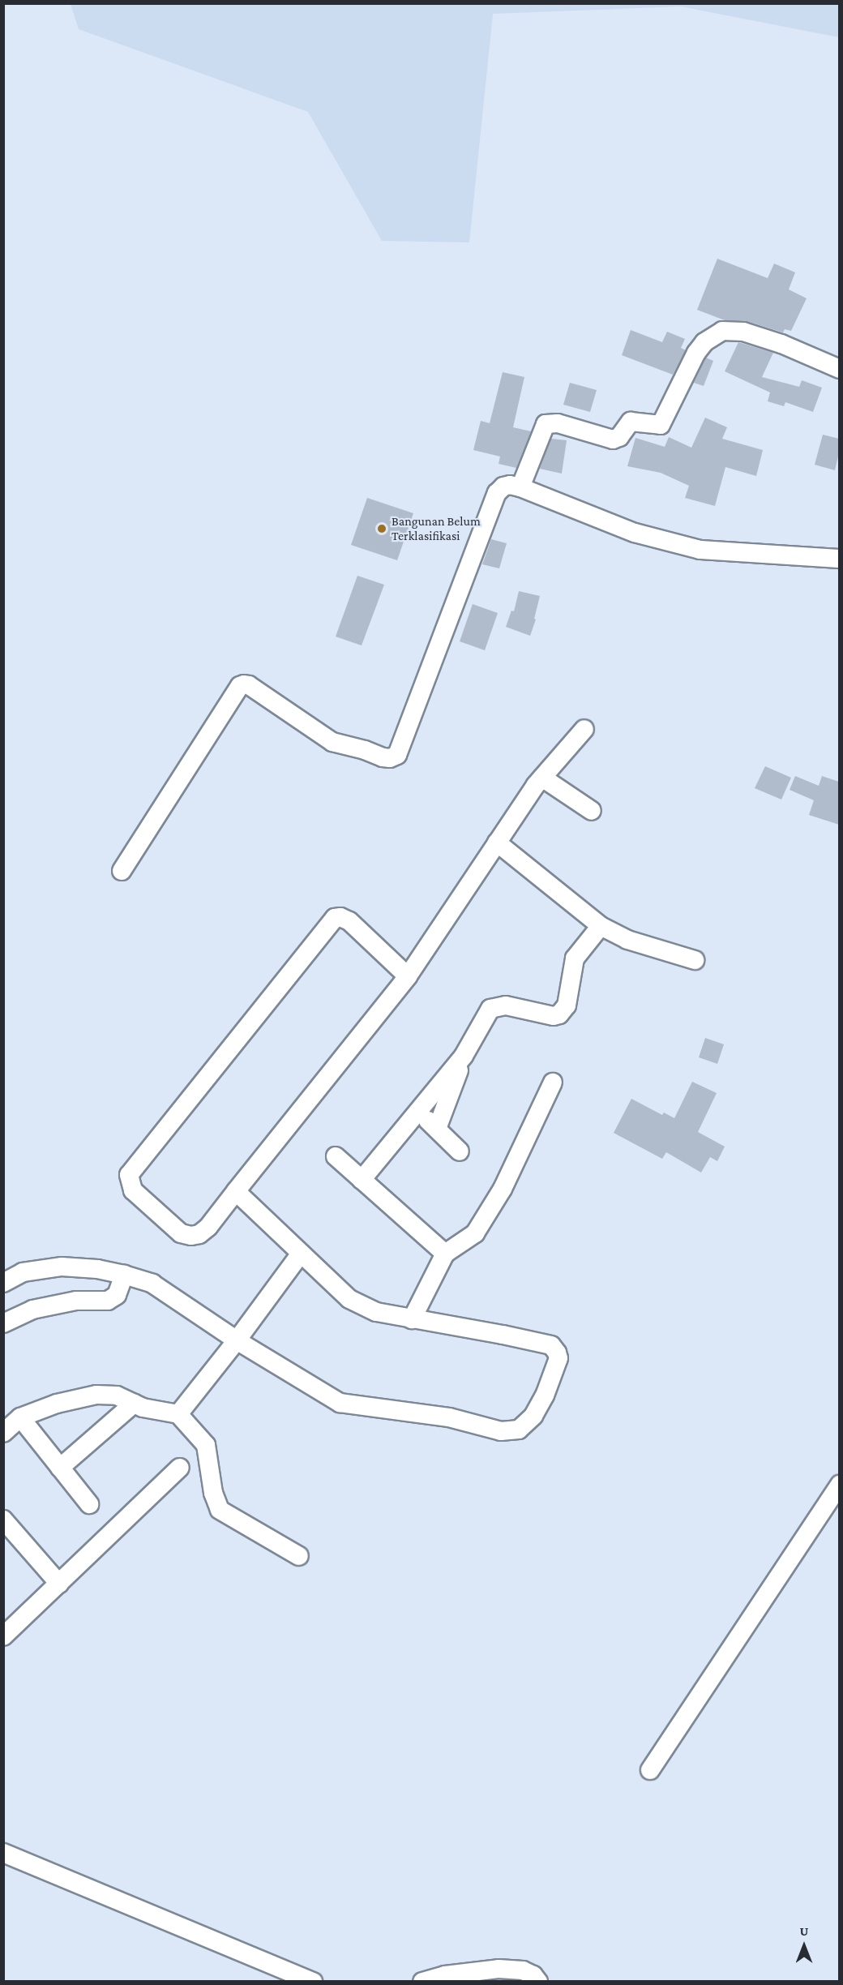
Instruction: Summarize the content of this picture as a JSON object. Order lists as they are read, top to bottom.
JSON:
{
  "places": ["Bangunan Belum Terklasifikasi"],
  "north": "top"
}
